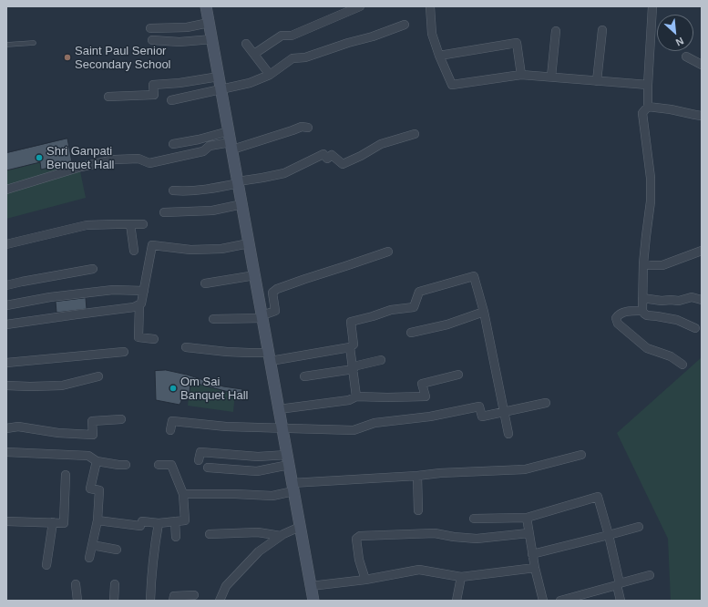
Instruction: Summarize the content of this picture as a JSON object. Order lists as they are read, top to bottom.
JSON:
{
  "places": ["Saint Paul Senior Secondary School", "Shri Ganpati Benquet Hall", "Om Sai Banquet Hall"],
  "north": "bottom right"
}
